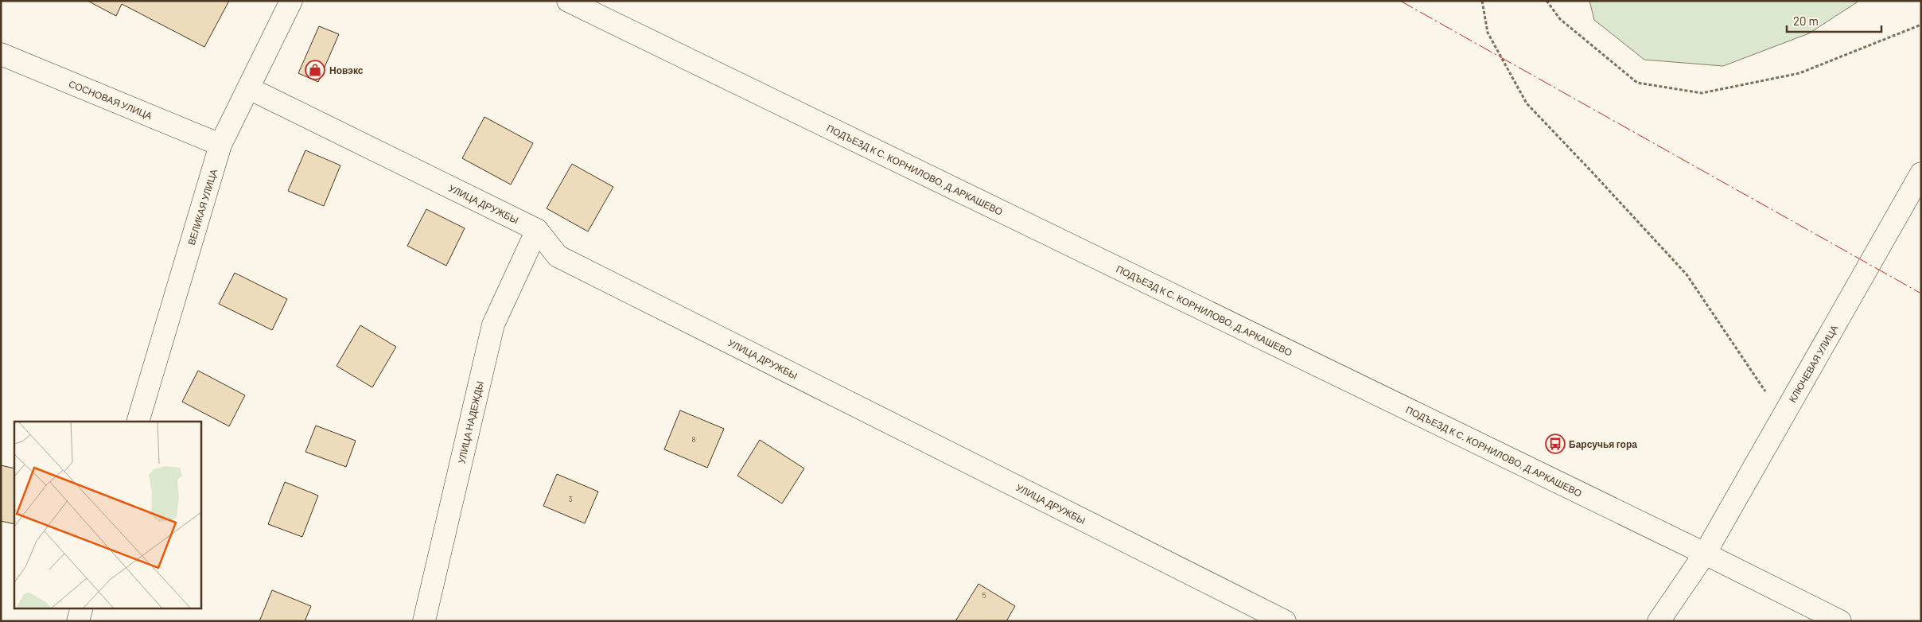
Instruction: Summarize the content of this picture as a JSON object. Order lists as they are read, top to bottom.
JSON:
{
  "streets": {
    "street": [
      "СОСНОВАЯ УЛИЦА",
      "ПОДЪЕЗД К С. КОРНИЛОВО, Д.АРКАШЕВО",
      "УЛИЦА ДРУЖБЫ",
      "ВЕЛИКАЯ УЛИЦА",
      "КЛЮЧЕВАЯ УЛИЦА",
      "УЛИЦА НАДЕЖДЫ"
    ]
  },
  "crossings": [
    ["СОСНОВАЯ УЛИЦА", "ВЕЛИКАЯ УЛИЦА"],
    ["ПОДЪЕЗД К С. КОРНИЛОВО, Д.АРКАШЕВО", "КЛЮЧЕВАЯ УЛИЦА"],
    ["УЛИЦА ДРУЖБЫ", "ВЕЛИКАЯ УЛИЦА"],
    ["УЛИЦА ДРУЖБЫ", "УЛИЦА НАДЕЖДЫ"]
  ],
  "places": {
    "shop": ["Новэкс"],
    "bus stop": ["Барсучья гора"]
  },
  "house_numbers": ["8", "3", "5"],
  "scale_bar": "20 m"
}
